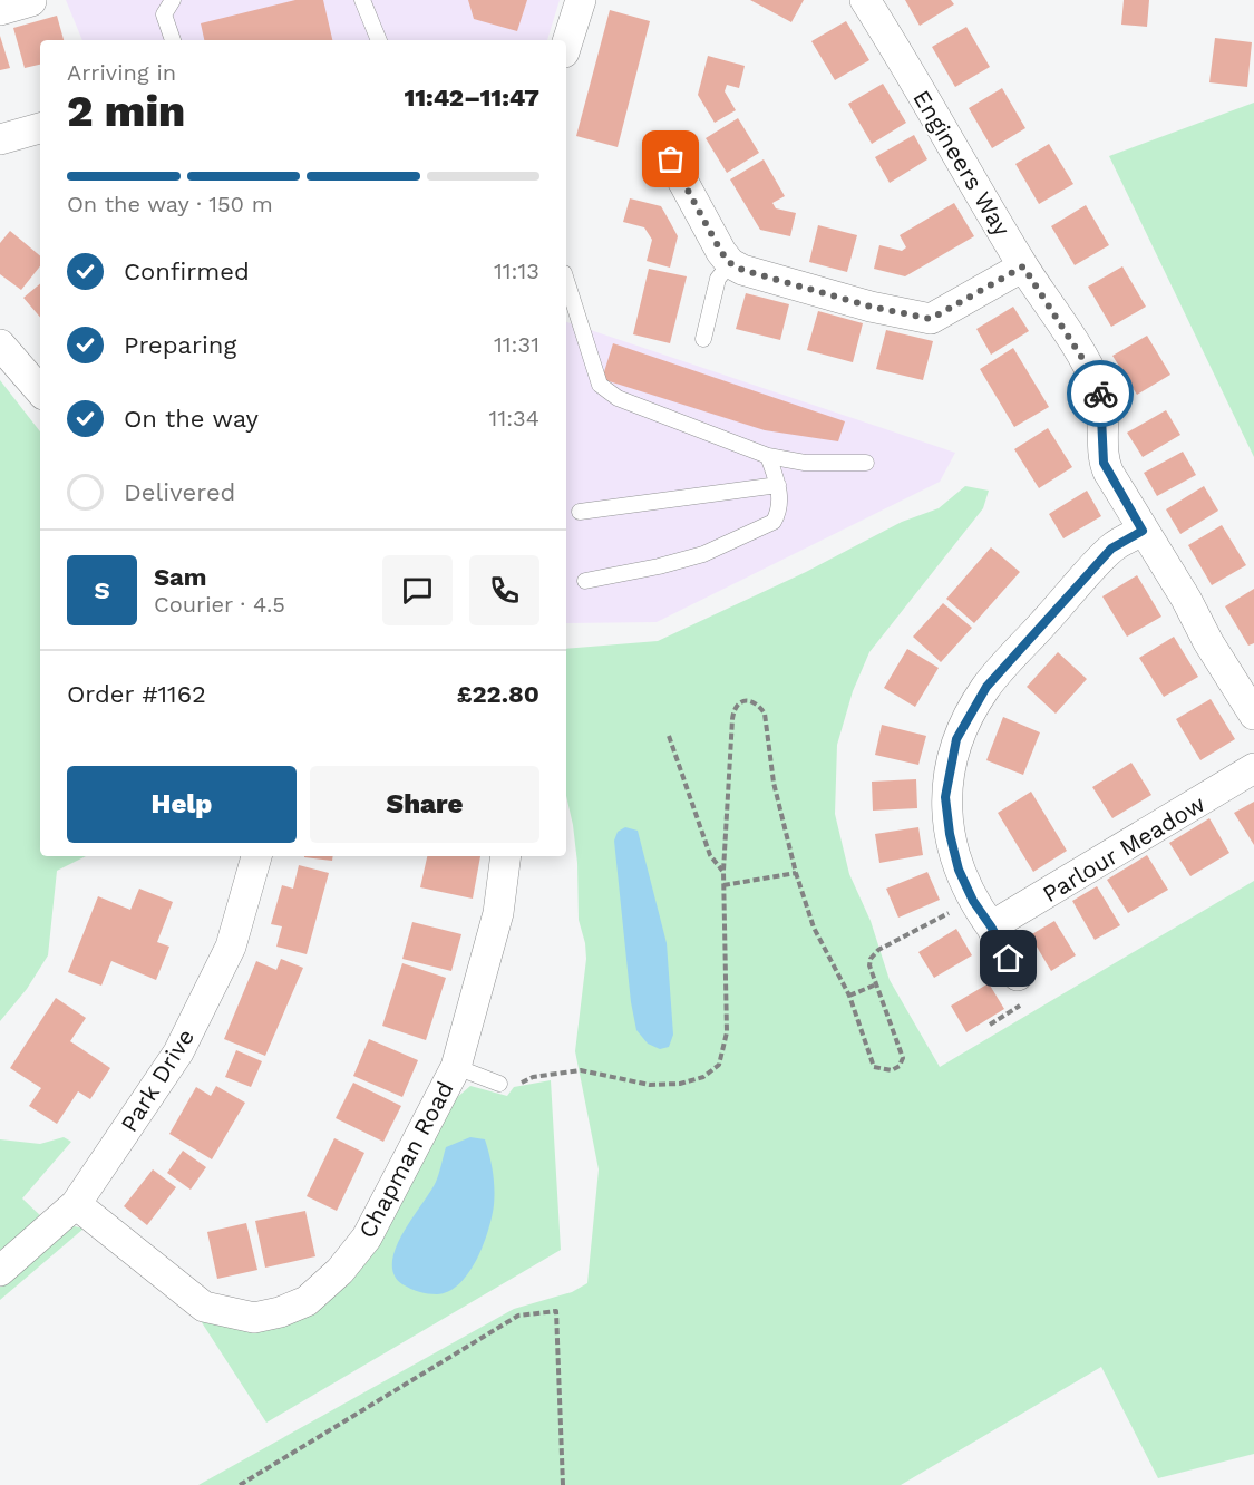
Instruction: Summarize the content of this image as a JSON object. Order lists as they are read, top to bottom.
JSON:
{
  "streets": {
    "street": [
      "Engineers Way",
      "Parlour Meadow",
      "Park Drive",
      "Chapman Road"
    ]
  },
  "crossings": [
    ["Park Drive", "Chapman Road"]
  ],
  "page": {
    "heading": ["2 min", "Arriving in", "11:42–11:47"],
    "panel": [
      "Sam",
      "Courier · 4.5",
      "Order #1162",
      "£22.80"
    ],
    "bar": "On the way · 150 m",
    "list": [
      ["Confirmed", "11:13"],
      ["Preparing", "11:31"],
      ["On the way", "11:34"],
      "Delivered"
    ],
    "round": "S",
    "buttons": ["Help", "Share"]
  }
}
